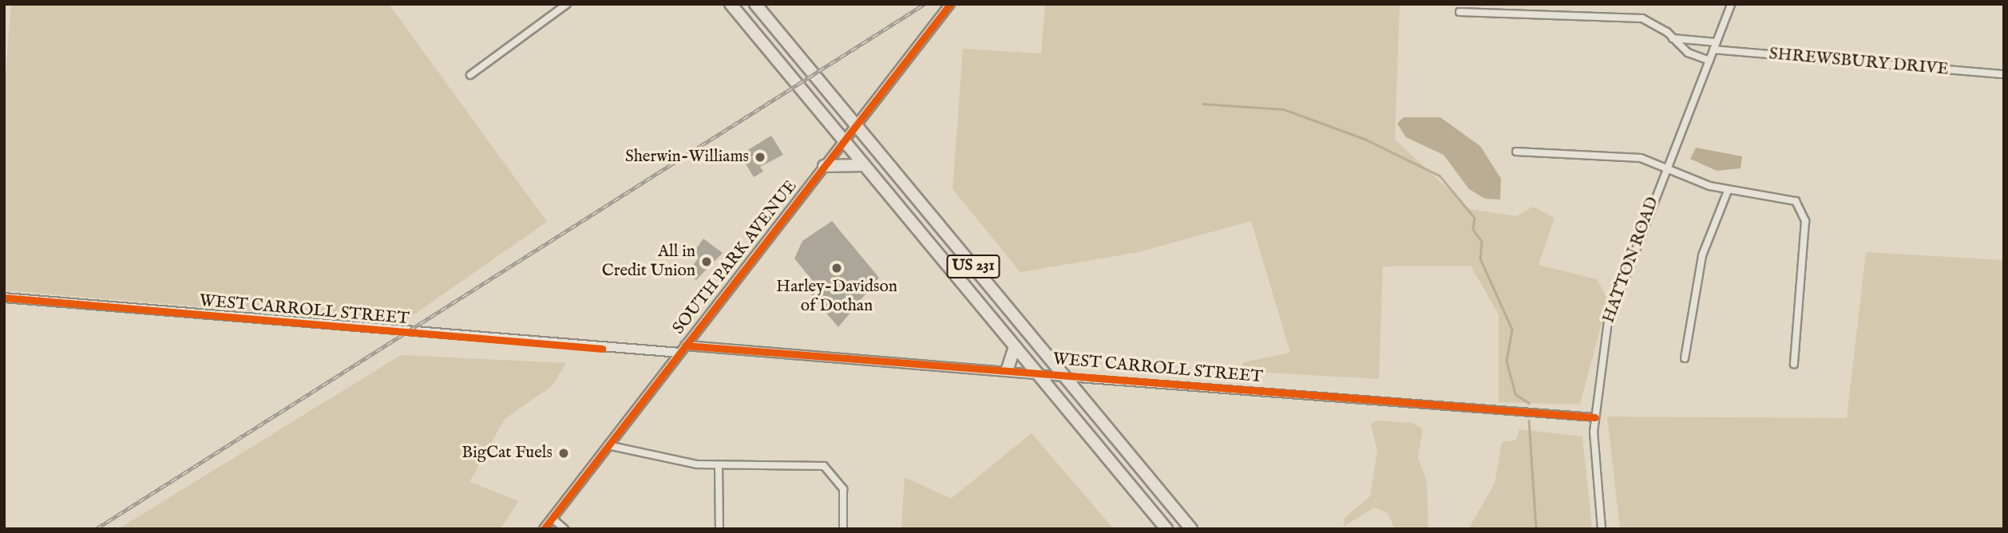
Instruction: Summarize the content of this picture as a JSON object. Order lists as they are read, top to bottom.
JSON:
{
  "streets": {
    "highway": ["US 231"],
    "street": [
      "SHREWSBURY DRIVE",
      "SOUTH PARK AVENUE",
      "HATTON ROAD",
      "WEST CARROLL STREET"
    ]
  },
  "crossings": [
    ["SHREWSBURY DRIVE", "HATTON ROAD"],
    ["SOUTH PARK AVENUE", "US 231"],
    ["SOUTH PARK AVENUE", "WEST CARROLL STREET"],
    ["HATTON ROAD", "WEST CARROLL STREET"],
    ["US 231", "WEST CARROLL STREET"]
  ],
  "places": [
    "Sherwin-Williams",
    "All in Credit Union",
    "Harley-Davidson of Dothan",
    "BigCat Fuels"
  ]
}
